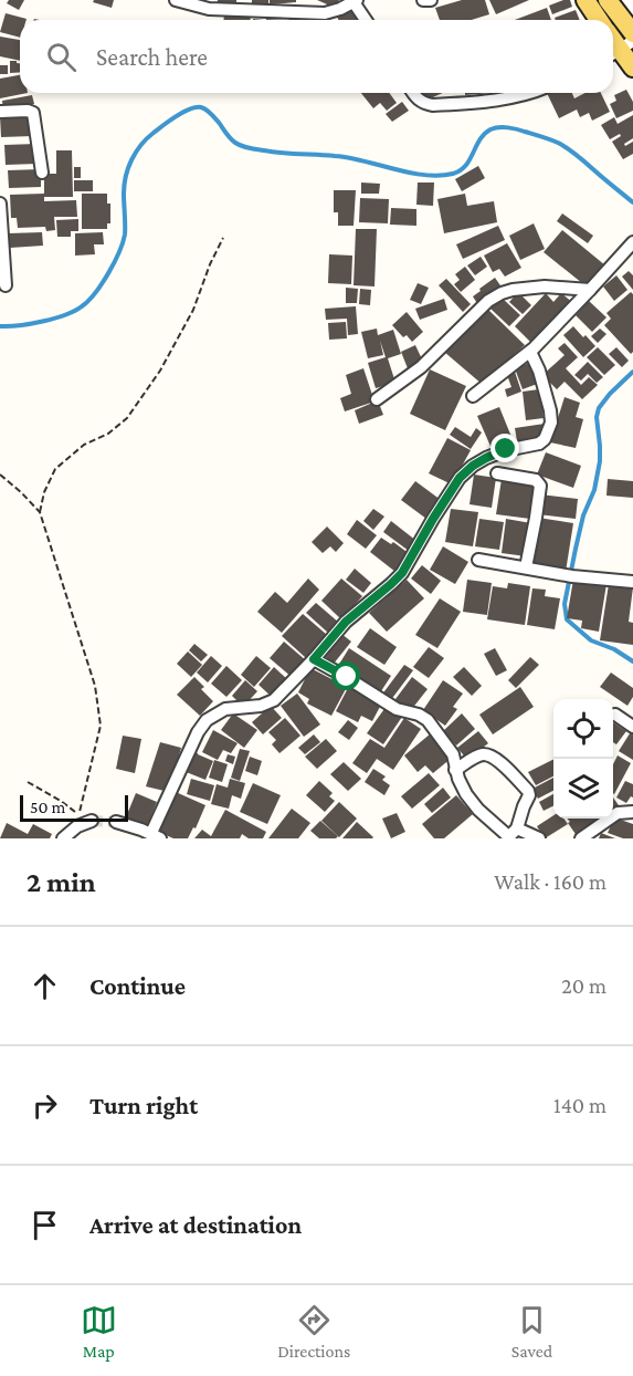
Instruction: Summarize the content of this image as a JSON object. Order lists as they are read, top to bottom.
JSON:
{
  "scale_bar": "50 m",
  "page": {
    "search": "Search here",
    "scale": "50 m",
    "heading": ["2 min", "Walk · 160 m"],
    "list": [
      ["Continue", "20 m"],
      ["Turn right", "140 m"],
      "Arrive at destination"
    ],
    "nav": ["Map", "Directions", "Saved"]
  }
}
